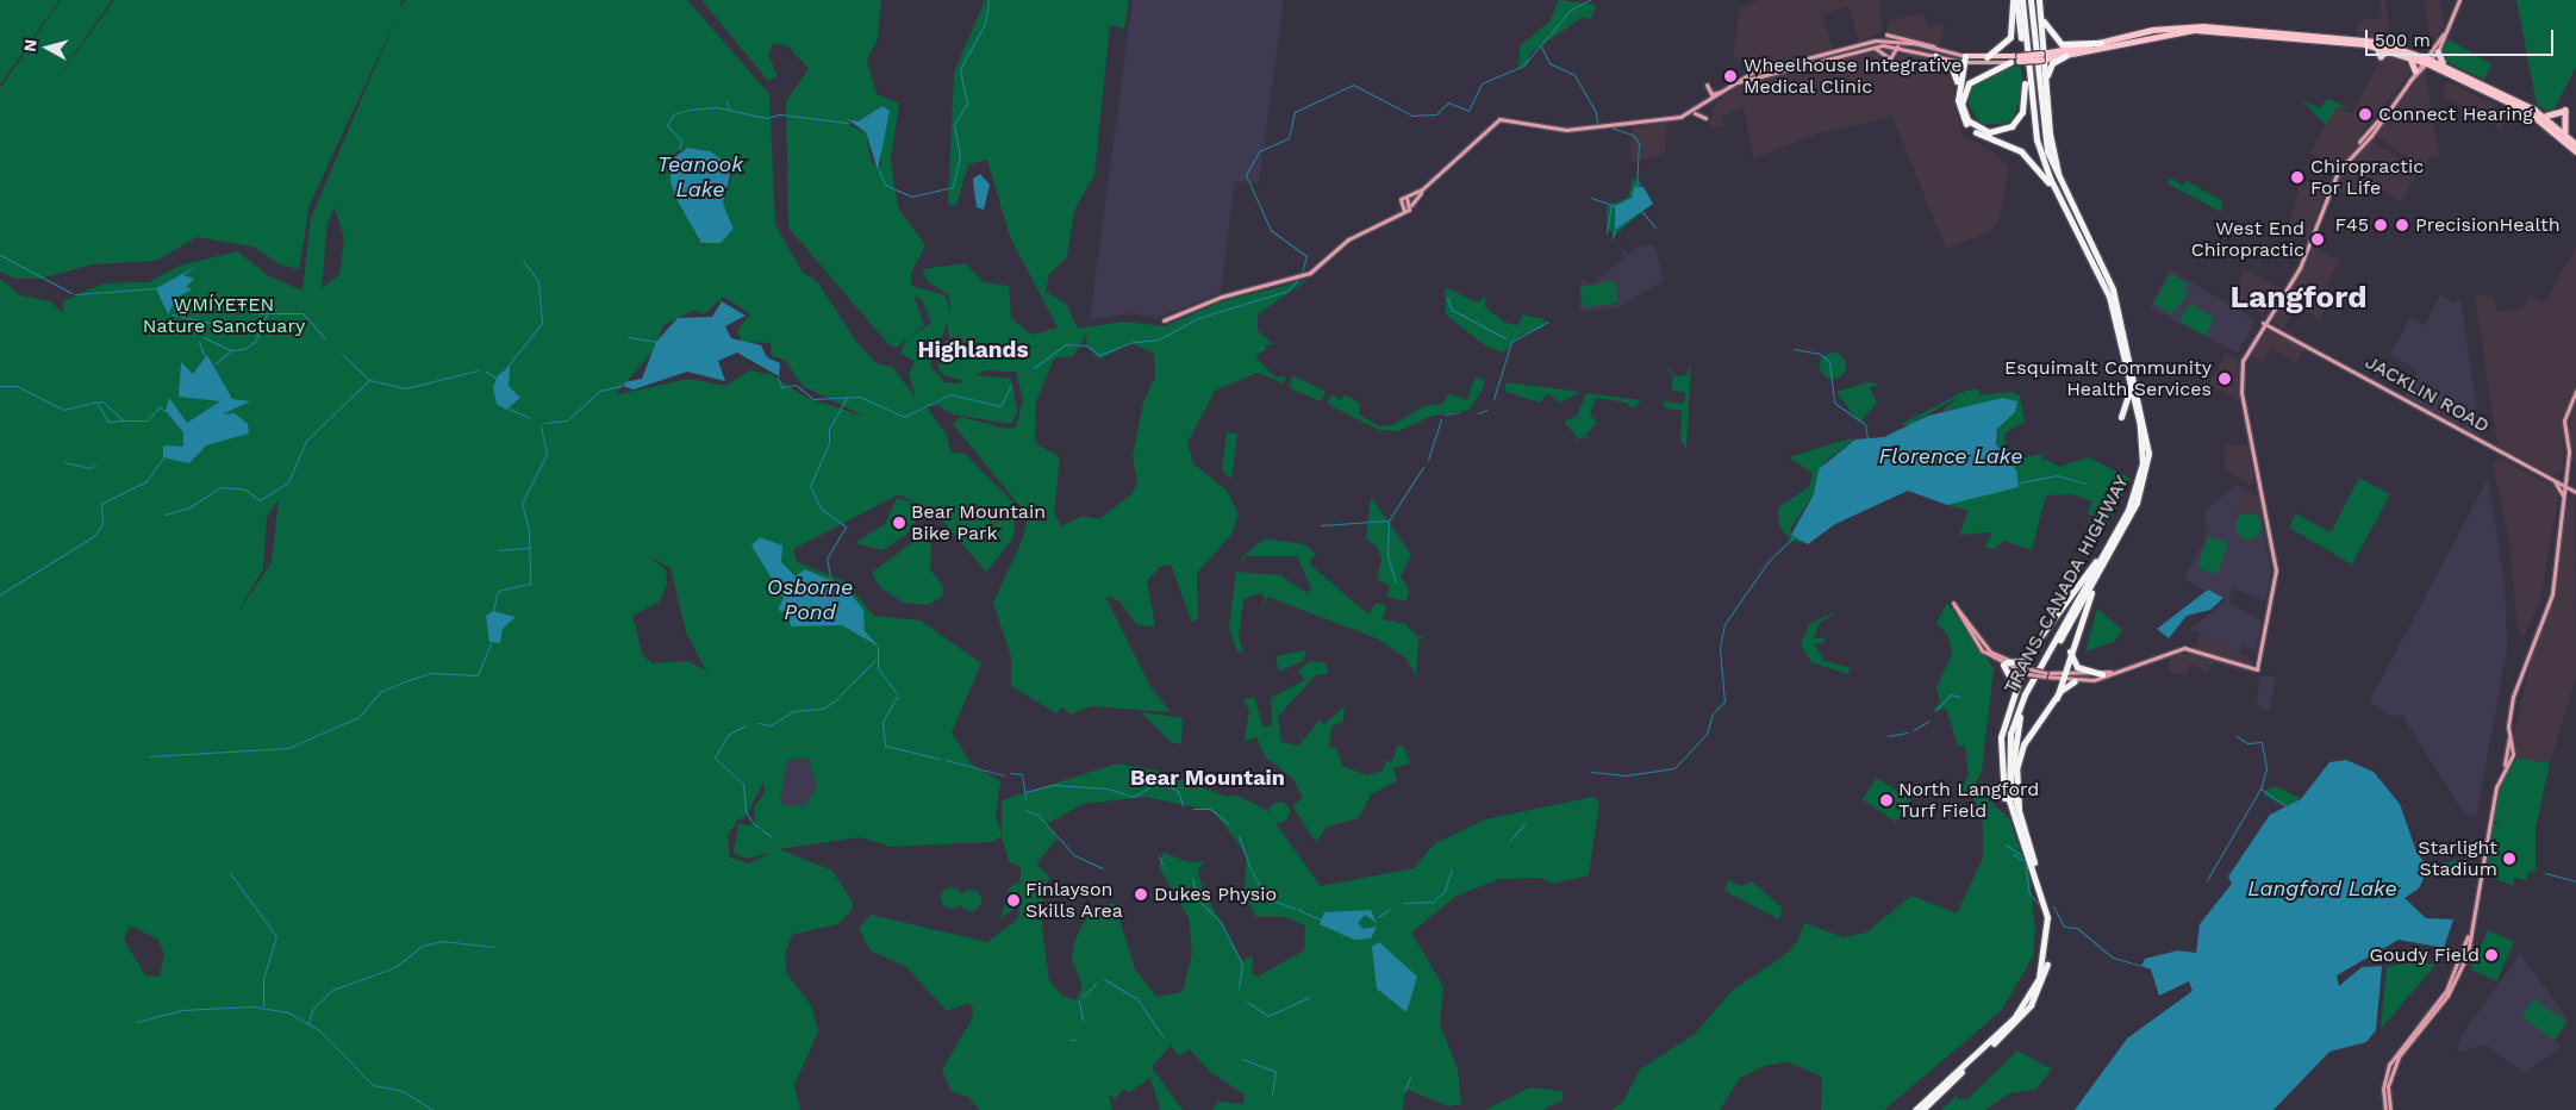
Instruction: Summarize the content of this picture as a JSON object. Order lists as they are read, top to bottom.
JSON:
{
  "streets": {
    "highway": ["TRANS-CANADA HIGHWAY"],
    "main road": ["JACKLIN ROAD"]
  },
  "districts": ["Langford", "Highlands", "Bear Mountain"],
  "water": [
    "Teanook Lake",
    "Florence Lake",
    "Osborne Pond",
    "Langford Lake"
  ],
  "parks": ["W̱MÍYEŦEN Nature Sanctuary"],
  "places": [
    "Wheelhouse Integrative Medical Clinic",
    "Connect Hearing",
    "Chiropractic For Life",
    "F45",
    "PrecisionHealth",
    "West End Chiropractic",
    "Esquimalt Community Health Services",
    "Bear Mountain Bike Park",
    "North Langford Turf Field",
    "Starlight Stadium",
    "Dukes Physio",
    "Finlayson Skills Area",
    "Goudy Field"
  ],
  "scale_bar": "500 m",
  "north": "left"
}
